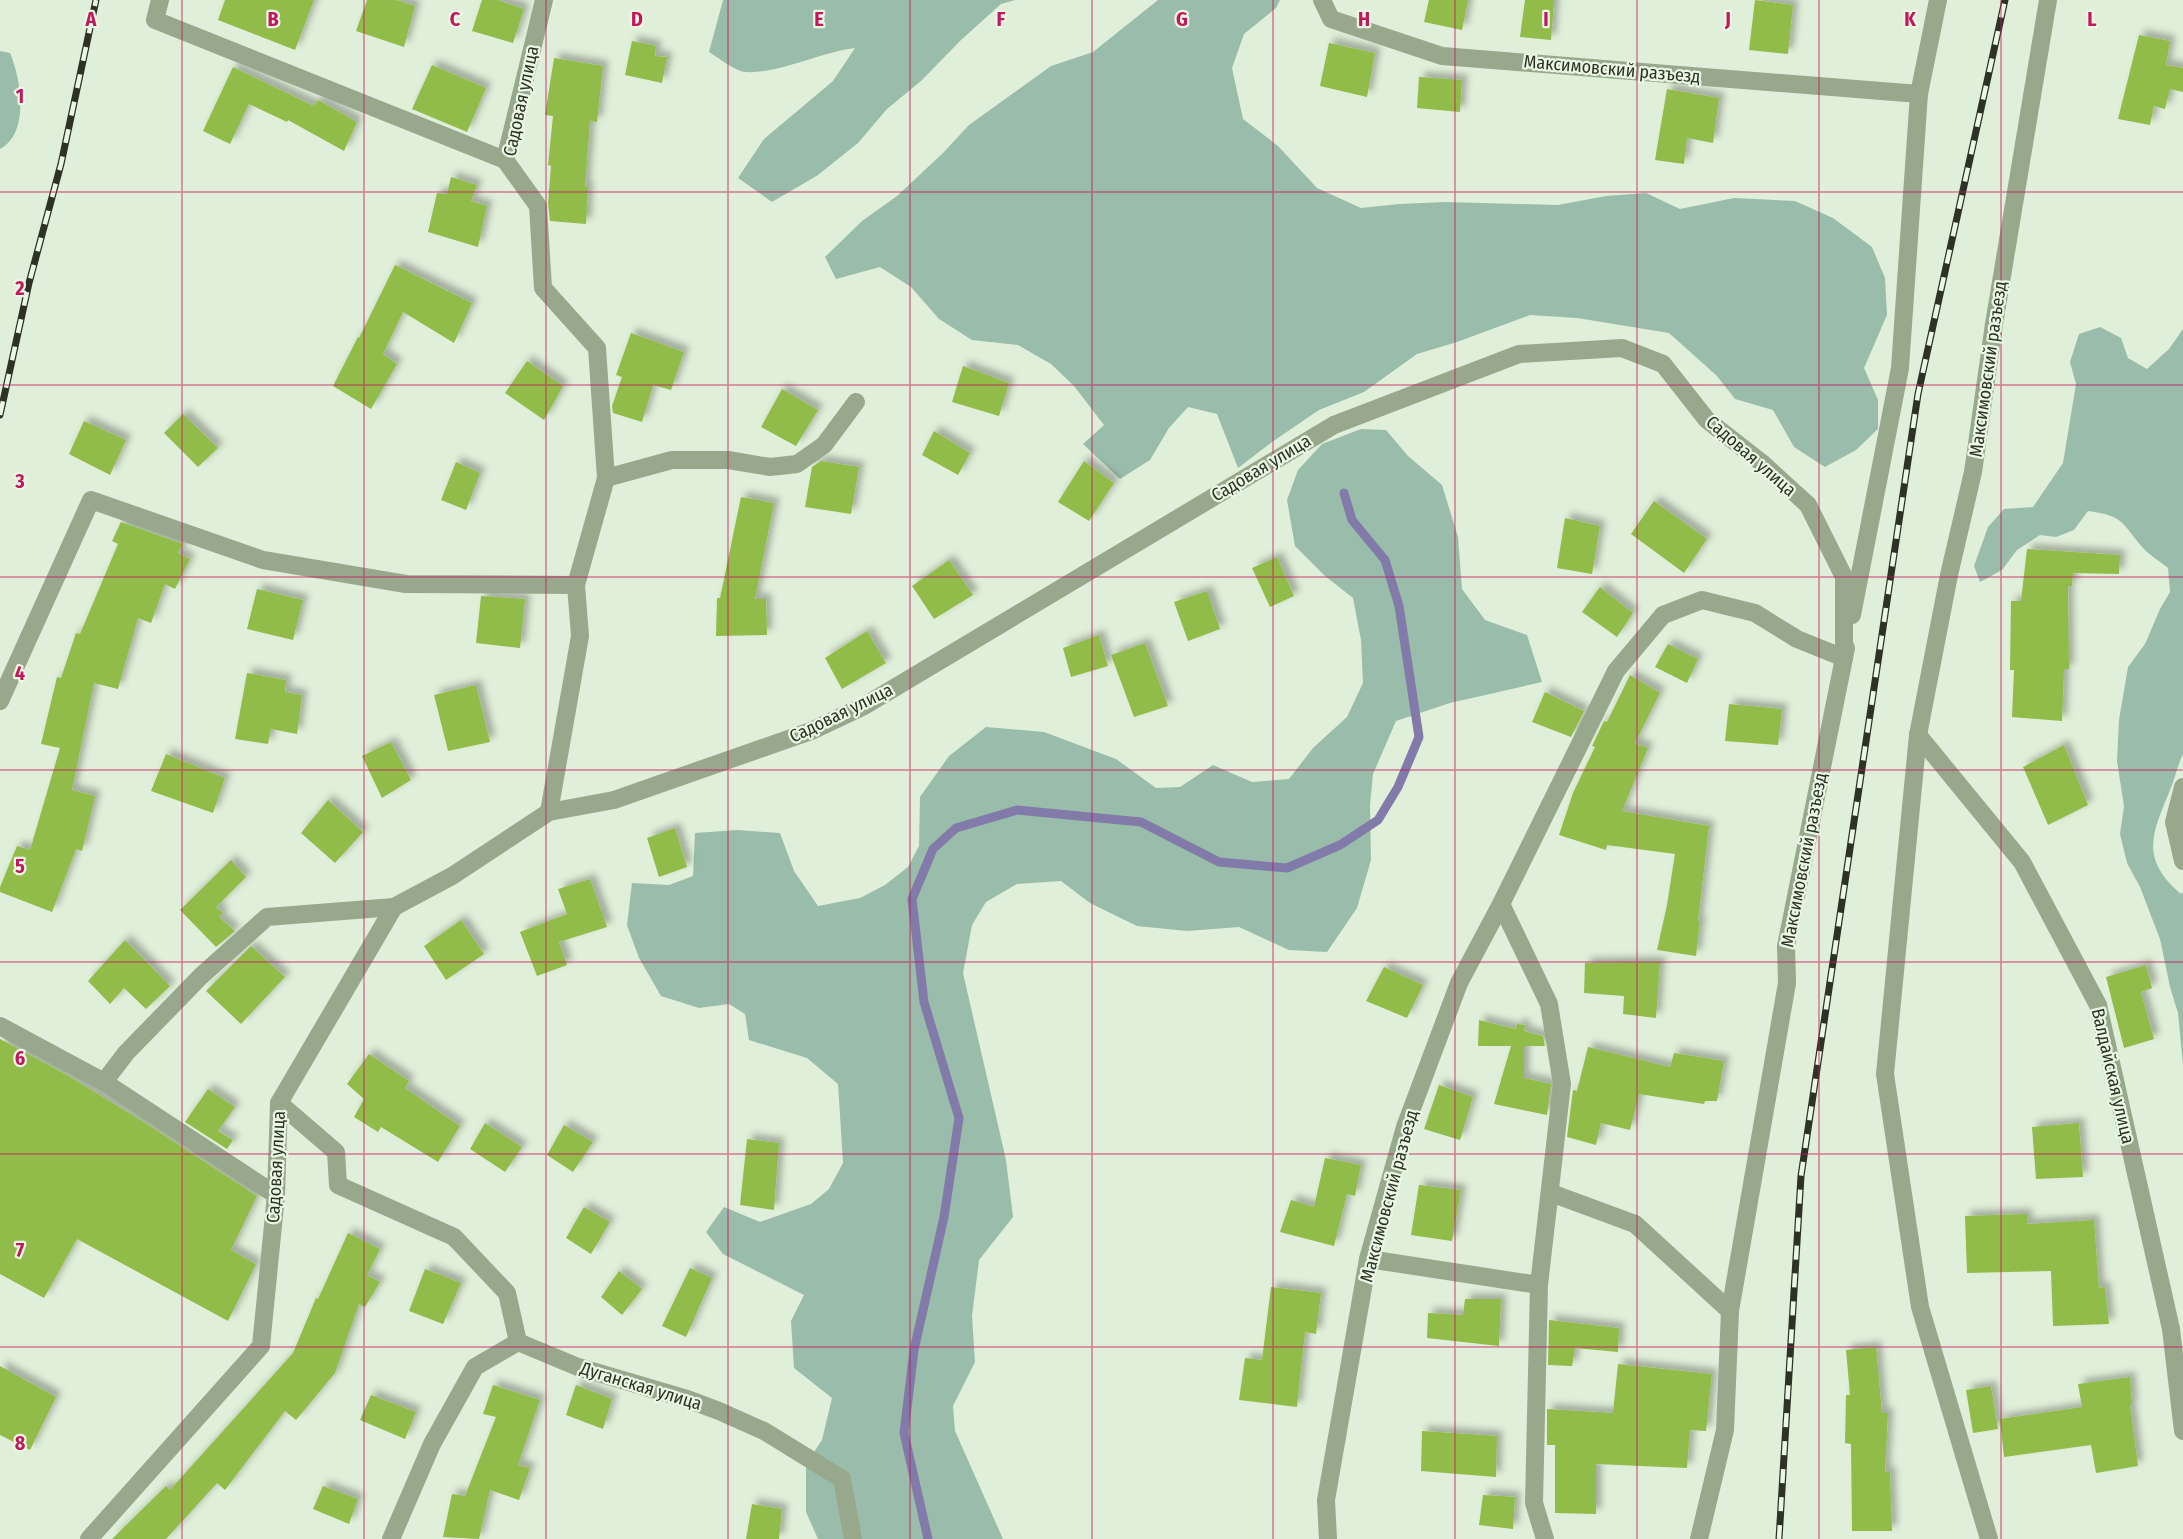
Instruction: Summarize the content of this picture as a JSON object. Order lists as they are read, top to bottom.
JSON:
{
  "streets": {
    "street": [
      "Максимовский разъезд",
      "Садовая улица",
      "Валдайская улица",
      "Дуганская улица"
    ]
  },
  "crossings": [
    ["Максимовский разъезд", "Садовая улица"],
    ["Максимовский разъезд", "Валдайская улица"]
  ],
  "grid": {
    "columns": [
      "A",
      "B",
      "C",
      "D",
      "E",
      "F",
      "G",
      "H",
      "I",
      "J",
      "K",
      "L"
    ],
    "rows": [
      "1",
      "2",
      "3",
      "4",
      "5",
      "6",
      "7",
      "8"
    ]
  }
}
